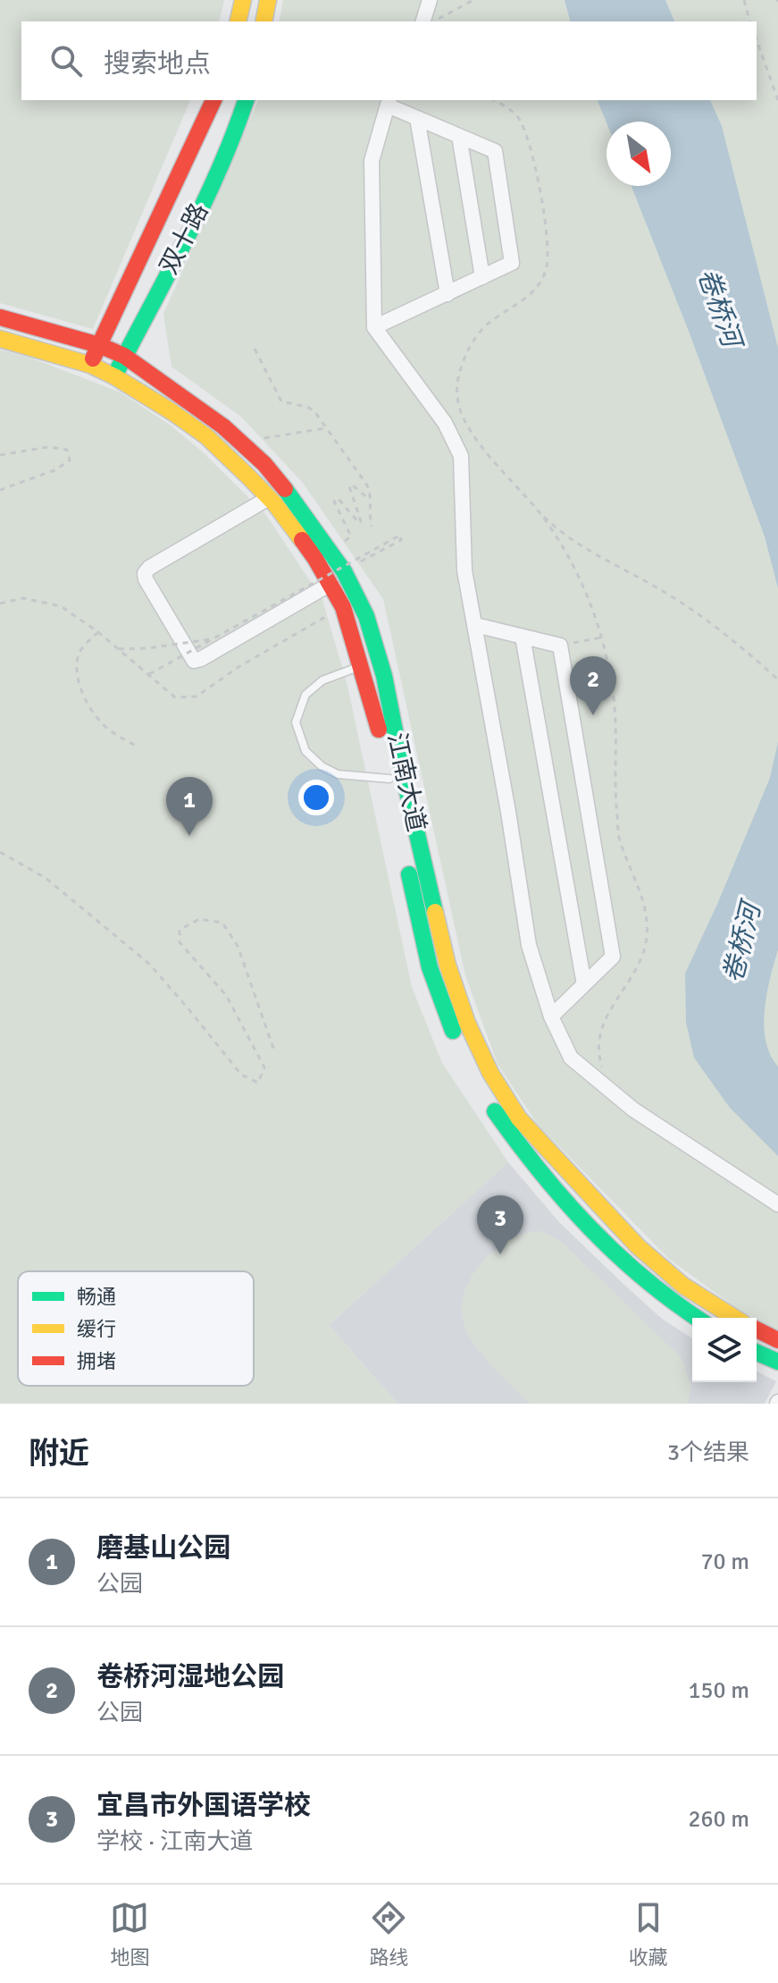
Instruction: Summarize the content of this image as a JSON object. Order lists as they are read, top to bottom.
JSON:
{
  "streets": {
    "main road": ["双十路", "江南大道"]
  },
  "crossings": [
    ["双十路", "江南大道"]
  ],
  "water": ["卷桥河"],
  "legend": ["畅通", "缓行", "拥堵"],
  "north": "bottom right",
  "page": {
    "search": "搜索地点",
    "pins": ["2", "1", "3"],
    "heading": ["附近", "3个结果"],
    "list": [
      {
        "mark": "1",
        "name": "磨基山公园",
        "note": "公园",
        "value": "70 m"
      },
      {
        "mark": "2",
        "name": "卷桥河湿地公园",
        "note": "公园",
        "value": "150 m"
      },
      {
        "mark": "3",
        "name": "宜昌市外国语学校",
        "note": "学校 · 江南大道",
        "value": "260 m"
      }
    ],
    "nav": ["地图", "路线", "收藏"]
  }
}
